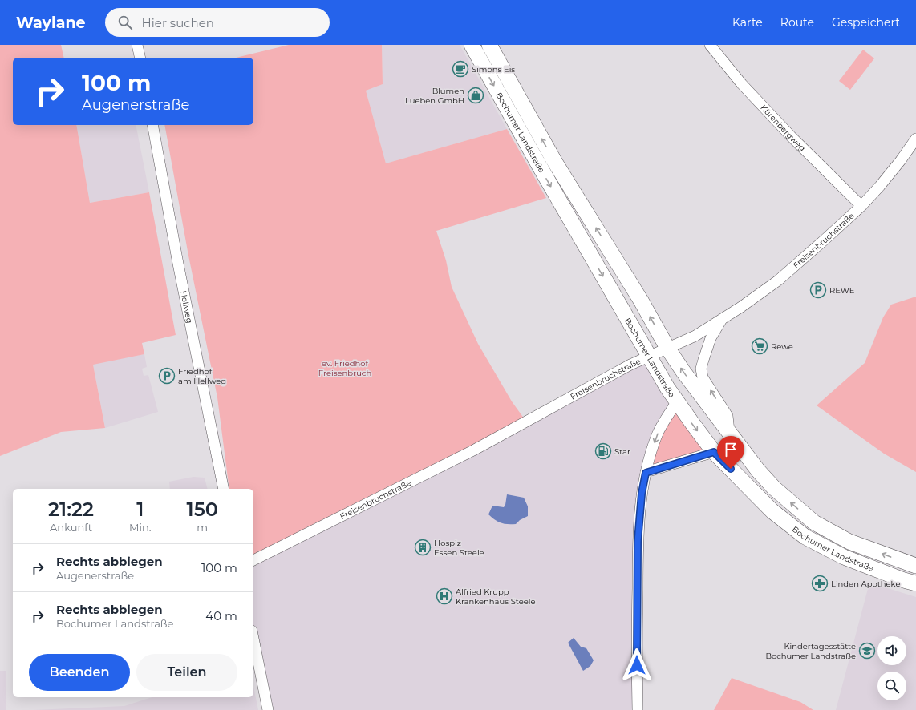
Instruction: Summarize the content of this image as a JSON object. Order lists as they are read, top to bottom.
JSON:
{
  "streets": {
    "main road": ["Bochumer Landstraße"],
    "street": ["Kürenbergweg", "Freisenbruchstraße", "Hellweg"]
  },
  "crossings": [
    ["Kürenbergweg", "Freisenbruchstraße"],
    ["Bochumer Landstraße", "Freisenbruchstraße"]
  ],
  "parks": ["ev. Friedhof Freisenbruch"],
  "places": {
    "cafe": ["Simons Eis"],
    "shop": ["Blumen Lueben GmbH"],
    "parking": ["REWE", "Friedhof am Hellweg"],
    "supermarket": ["Rewe"],
    "fuel station": ["Star"],
    "building": ["Hospiz Essen Steele"],
    "pharmacy": ["Linden Apotheke"],
    "hospital": ["Alfried Krupp Krankenhaus Steele"],
    "school or university": ["Kindertagesstätte Bochumer Landstraße"]
  },
  "page": {
    "header": "Waylane",
    "search": "Hier suchen",
    "nav": ["Karte", "Route", "Gespeichert"],
    "turn": ["100 m", "Augenerstraße"],
    "eta": [
      "21:22",
      "Ankunft",
      "1",
      "Min.",
      "150",
      "m"
    ],
    "list": [
      {
        "name": "Rechts abbiegen",
        "note": "Augenerstraße",
        "value": "100 m"
      },
      {
        "name": "Rechts abbiegen",
        "note": "Bochumer Landstraße",
        "value": "40 m"
      }
    ],
    "buttons": ["Beenden", "Teilen"]
  }
}
